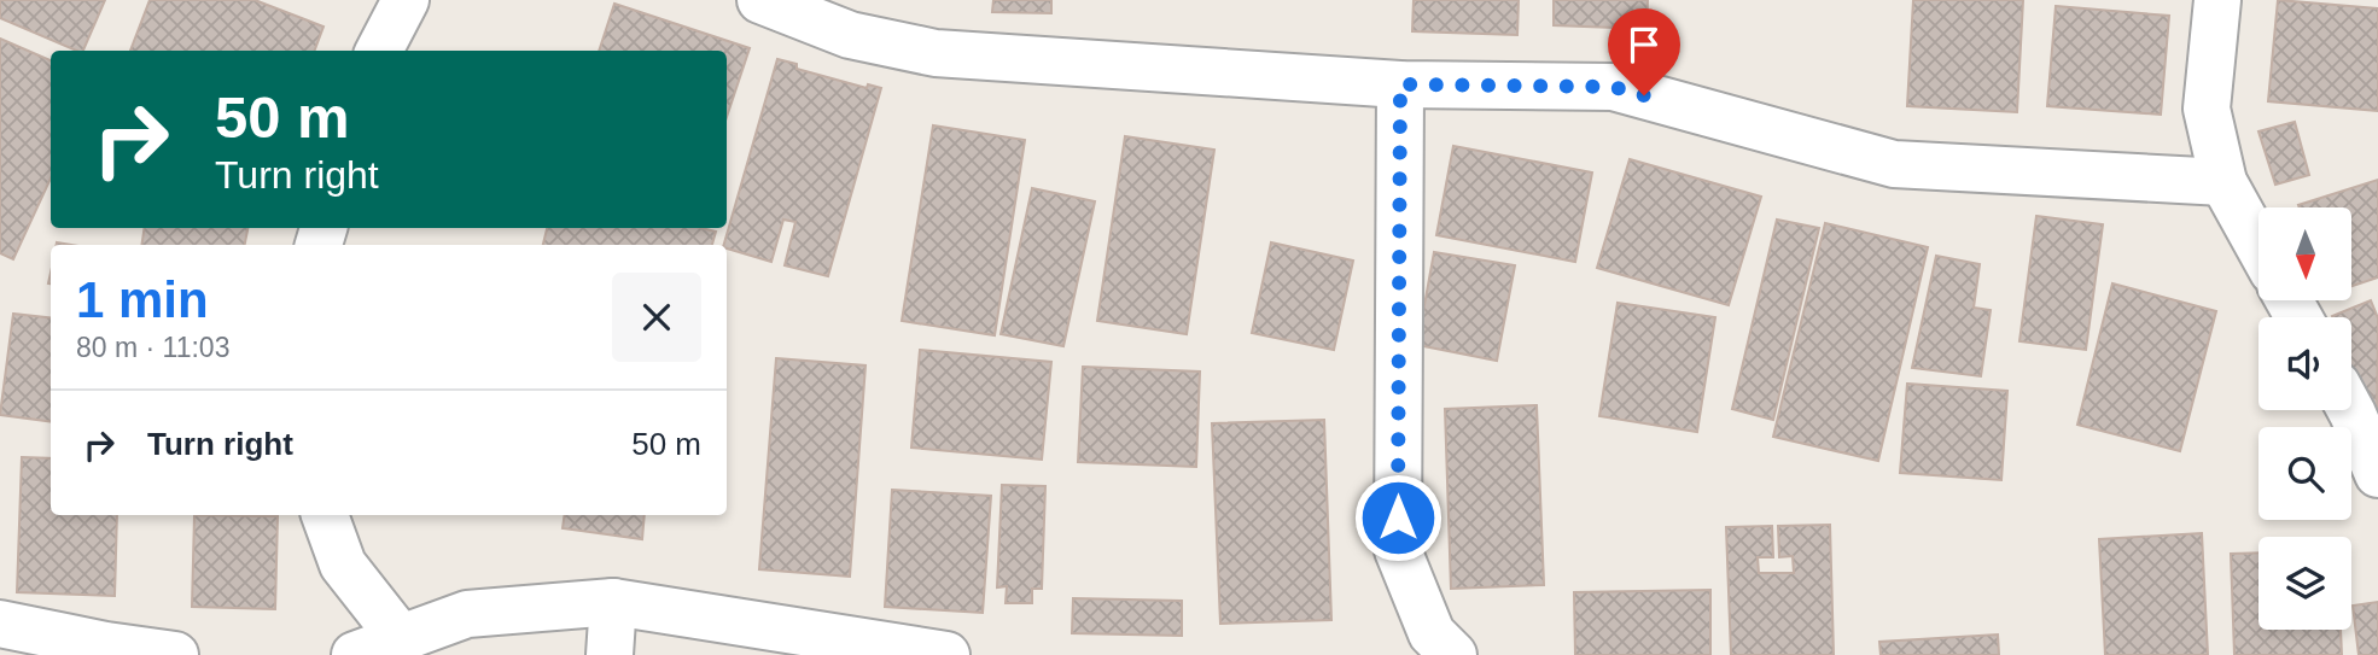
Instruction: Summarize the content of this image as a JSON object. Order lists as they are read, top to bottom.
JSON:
{
  "north": "bottom",
  "page": {
    "turn": ["50 m", "Turn right"],
    "heading": ["1 min", "80 m · 11:03"],
    "list": [
      {
        "name": "Turn right",
        "value": "50 m"
      }
    ]
  }
}
